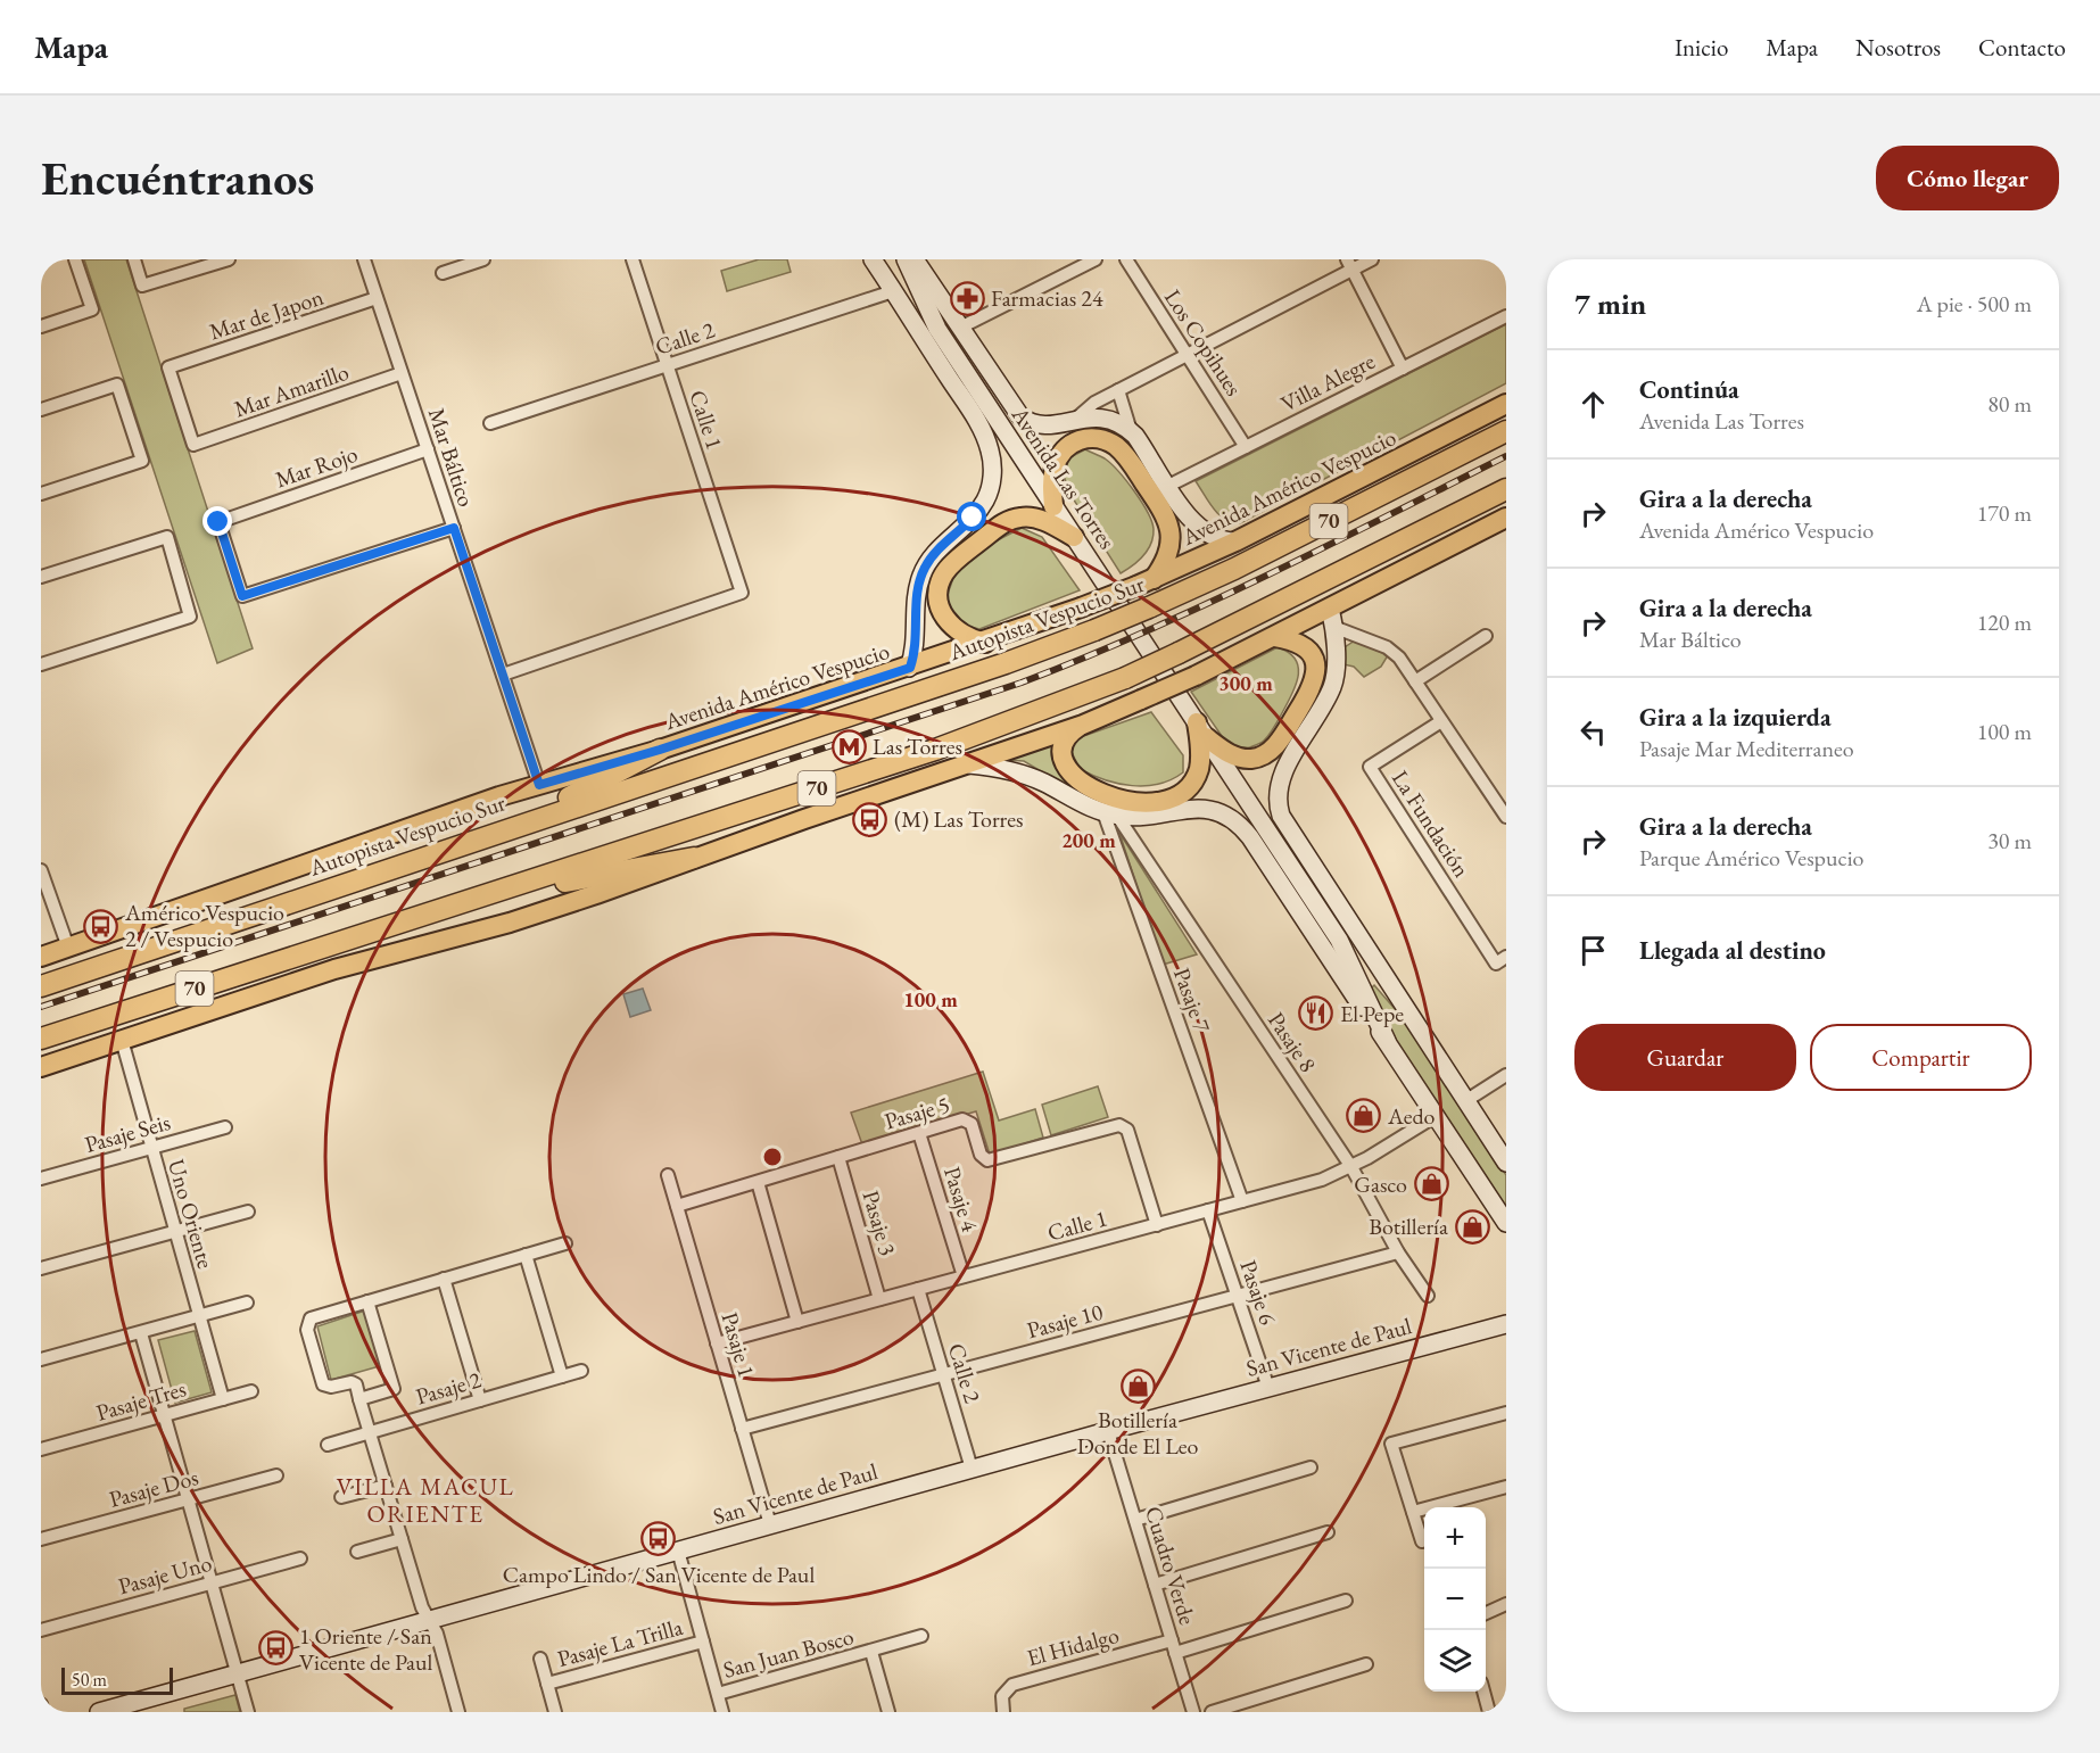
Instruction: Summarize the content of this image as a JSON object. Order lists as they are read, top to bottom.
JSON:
{
  "streets": {
    "highway": ["70", "Autopista Vespucio Sur"],
    "main road": ["Avenida Américo Vespucio"],
    "street": [
      "Mar de Japon",
      "Calle 2",
      "Los Copihues",
      "Villa Alegre",
      "Mar Amarillo",
      "Calle 1",
      "Mar Báltico",
      "Mar Rojo",
      "Avenida Las Torres",
      "La Fundación",
      "Pasaje 7",
      "Pasaje 8",
      "Pasaje 5",
      "Pasaje Seis",
      "Pasaje 4",
      "Uno Oriente",
      "Pasaje 3",
      "Pasaje 6",
      "Pasaje 10",
      "Pasaje 1",
      "San Vicente de Paul",
      "Pasaje 2",
      "Pasaje Tres",
      "Pasaje Dos",
      "Cuadro Verde",
      "Pasaje Uno",
      "Pasaje La Trilla",
      "El Hidalgo",
      "San Juan Bosco"
    ]
  },
  "crossings": [
    ["Mar de Japon", "Mar Amarillo"],
    ["Mar de Japon", "Mar Báltico"],
    ["Calle 2", "Calle 1"],
    ["Calle 2", "Avenida Las Torres"],
    ["Calle 2", "Pasaje 10"],
    ["Calle 2", "San Vicente de Paul"],
    ["Los Copihues", "Villa Alegre"],
    ["Mar Amarillo", "Mar Báltico"],
    ["Calle 1", "Mar Báltico"],
    ["Calle 1", "Pasaje 7"],
    ["Calle 1", "Pasaje 8"],
    ["Calle 1", "Pasaje 5"],
    ["Calle 1", "Pasaje 4"],
    ["Calle 1", "Pasaje 3"],
    ["Calle 1", "Pasaje 6"],
    ["Calle 1", "Pasaje 1"],
    ["Mar Báltico", "Mar Rojo"],
    ["Mar Báltico", "Avenida Américo Vespucio"],
    ["Avenida Las Torres", "Avenida Américo Vespucio"],
    ["Pasaje 7", "Pasaje 8"],
    ["Pasaje 8", "Pasaje 10"],
    ["Pasaje 5", "Pasaje 4"],
    ["Pasaje 5", "Pasaje 3"],
    ["Pasaje 5", "Pasaje 1"],
    ["Pasaje Seis", "Uno Oriente"],
    ["Uno Oriente", "Pasaje Tres"],
    ["Pasaje 6", "Pasaje 10"],
    ["Pasaje 6", "San Vicente de Paul"],
    ["Pasaje 10", "Pasaje 1"],
    ["Pasaje 1", "San Vicente de Paul"],
    ["San Vicente de Paul", "Cuadro Verde"],
    ["Cuadro Verde", "El Hidalgo"]
  ],
  "districts": ["VILLA MACUL ORIENTE"],
  "places": {
    "pharmacy": ["Farmacias 24"],
    "metro station": ["Las Torres"],
    "bus stop": [
      "(M) Las Torres",
      "Américo Vespucio 2 / Vespucio",
      "Campo Lindo / San Vicente de Paul",
      "1 Oriente / San Vicente de Paul"
    ],
    "restaurant": ["El Pepe"],
    "shop": [
      "Aedo",
      "Gasco",
      "Botillería",
      "Botillería Donde El Leo"
    ]
  },
  "scale_bar": "50 m",
  "page": {
    "header": "Mapa",
    "nav": [
      "Inicio",
      "Mapa",
      "Nosotros",
      "Contacto"
    ],
    "buttons": [
      "Cómo llegar",
      ["Guardar", "Compartir"]
    ],
    "title": "Encuéntranos",
    "heading": ["7 min", "A pie · 500 m"],
    "list": [
      ["Continúa", "Avenida Las Torres", "80 m"],
      ["Gira a la derecha", "Avenida Américo Vespucio", "170 m"],
      ["Gira a la derecha", "Mar Báltico", "120 m"],
      ["Gira a la izquierda", "Pasaje Mar Mediterraneo", "100 m"],
      ["Gira a la derecha", "Parque Américo Vespucio", "30 m"],
      "Llegada al destino"
    ],
    "map_buttons": ["+", "−"],
    "scale": "50 m"
  },
  "rings": ["300 m", "200 m", "100 m"]
}
